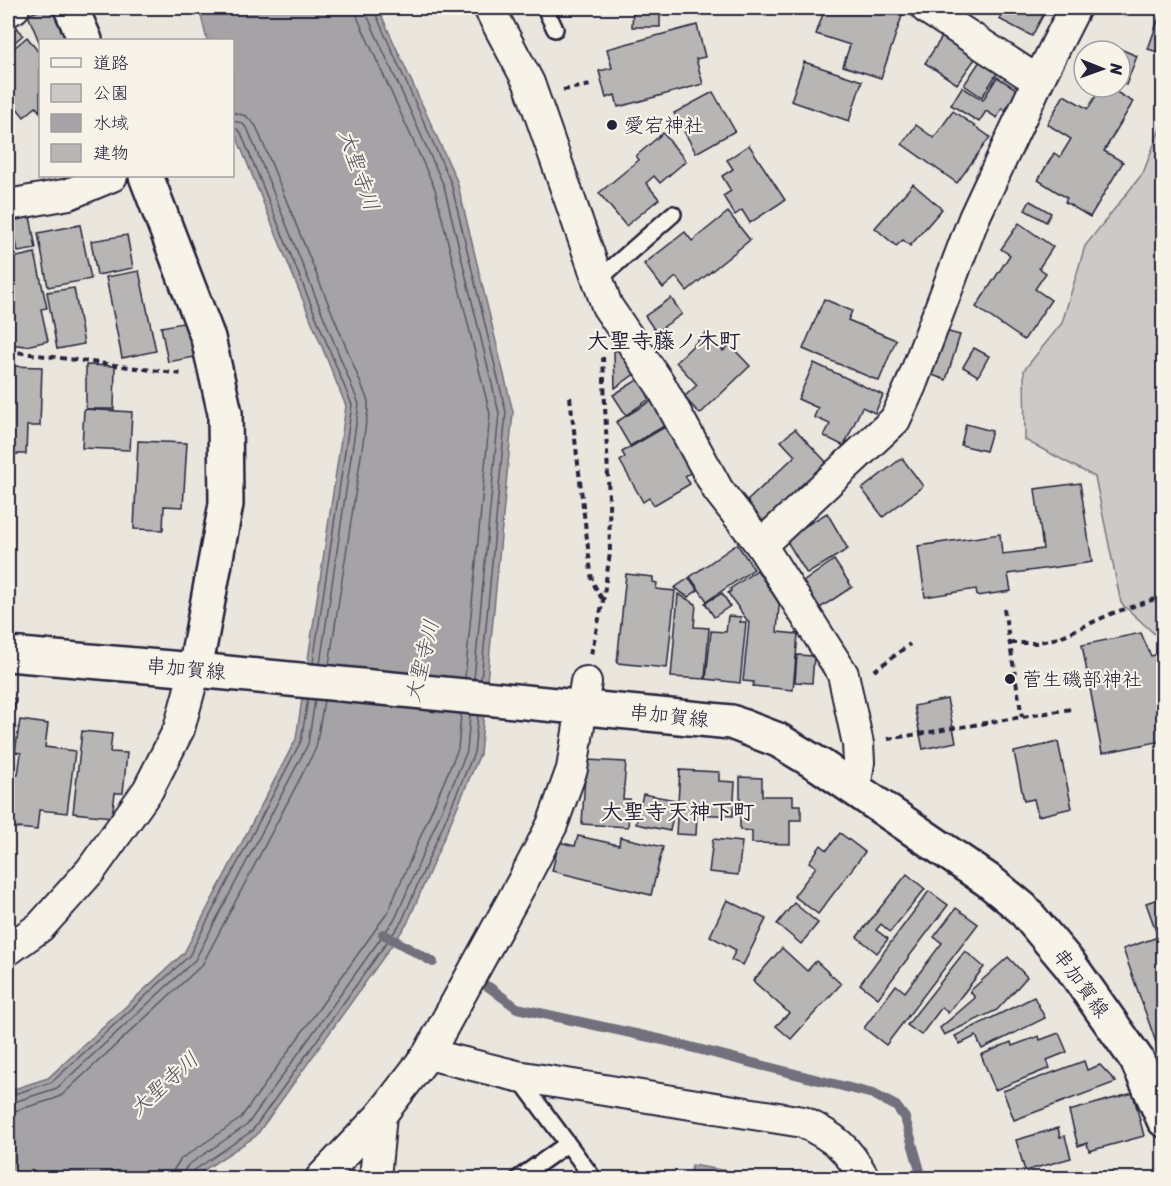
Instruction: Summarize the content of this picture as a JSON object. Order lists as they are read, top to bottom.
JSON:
{
  "streets": {
    "main road": ["串加賀線"]
  },
  "districts": ["大聖寺藤ノ木町", "大聖寺天神下町"],
  "water": ["大聖寺川"],
  "places": ["愛宕神社", "菅生磯部神社"],
  "legend": [
    "道路",
    "公園",
    "水域",
    "建物"
  ],
  "north": "right"
}
